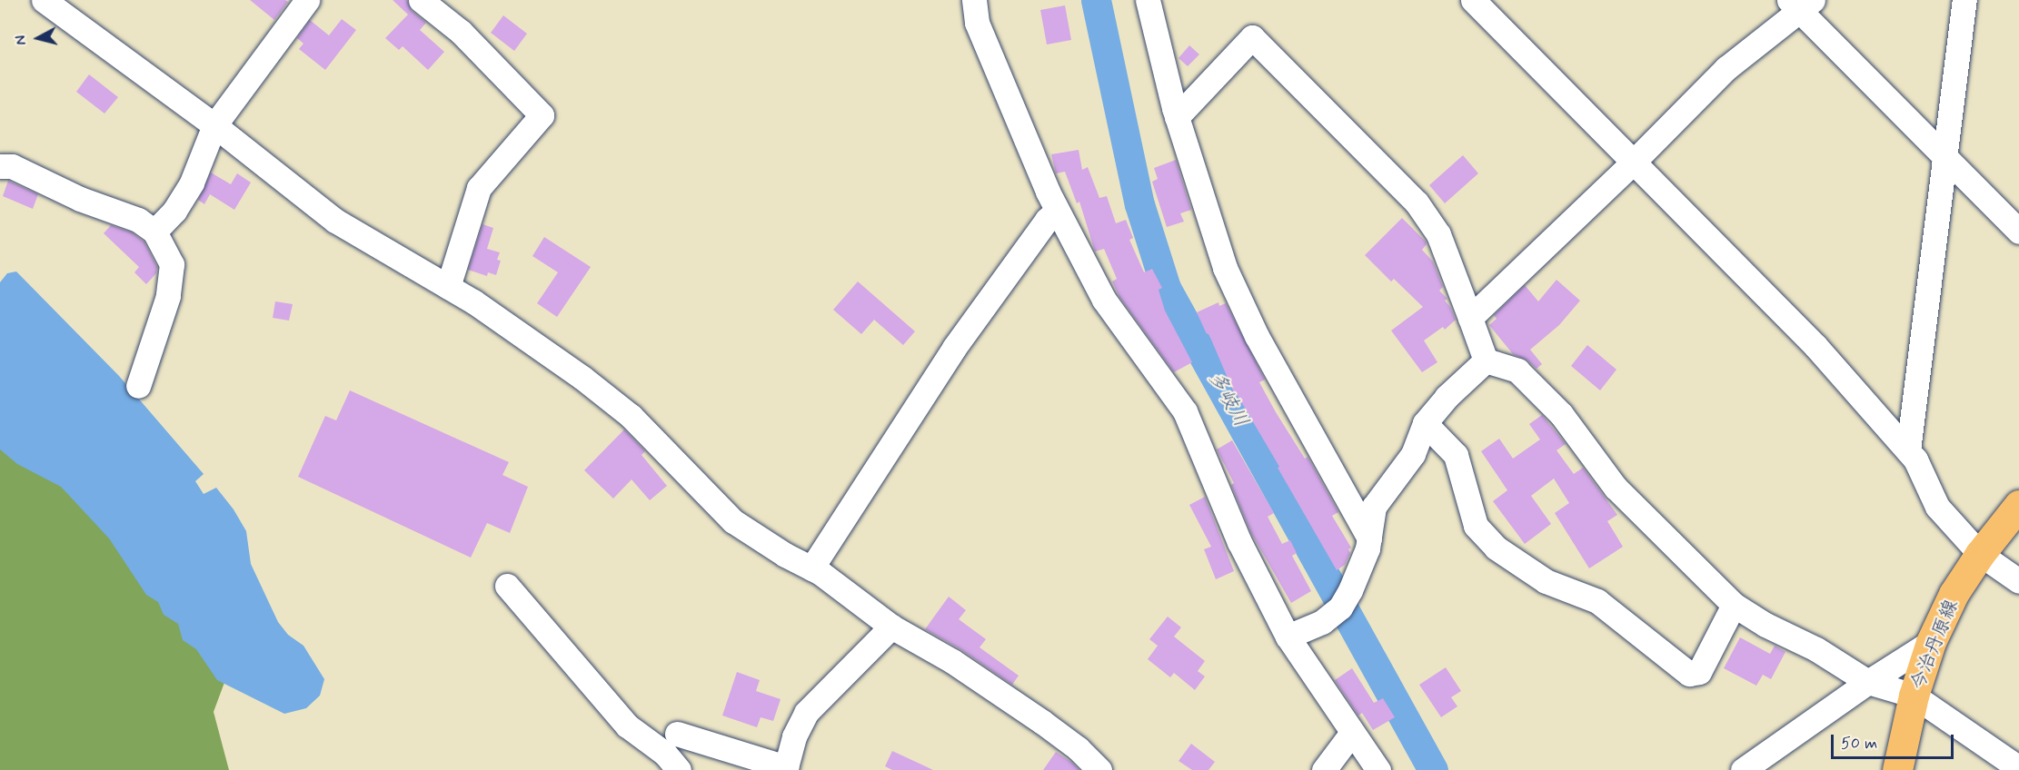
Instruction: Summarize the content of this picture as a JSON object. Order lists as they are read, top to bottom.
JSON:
{
  "streets": {
    "main road": ["今治丹原線"]
  },
  "water": ["多岐川"],
  "scale_bar": "50 m",
  "north": "left"
}
